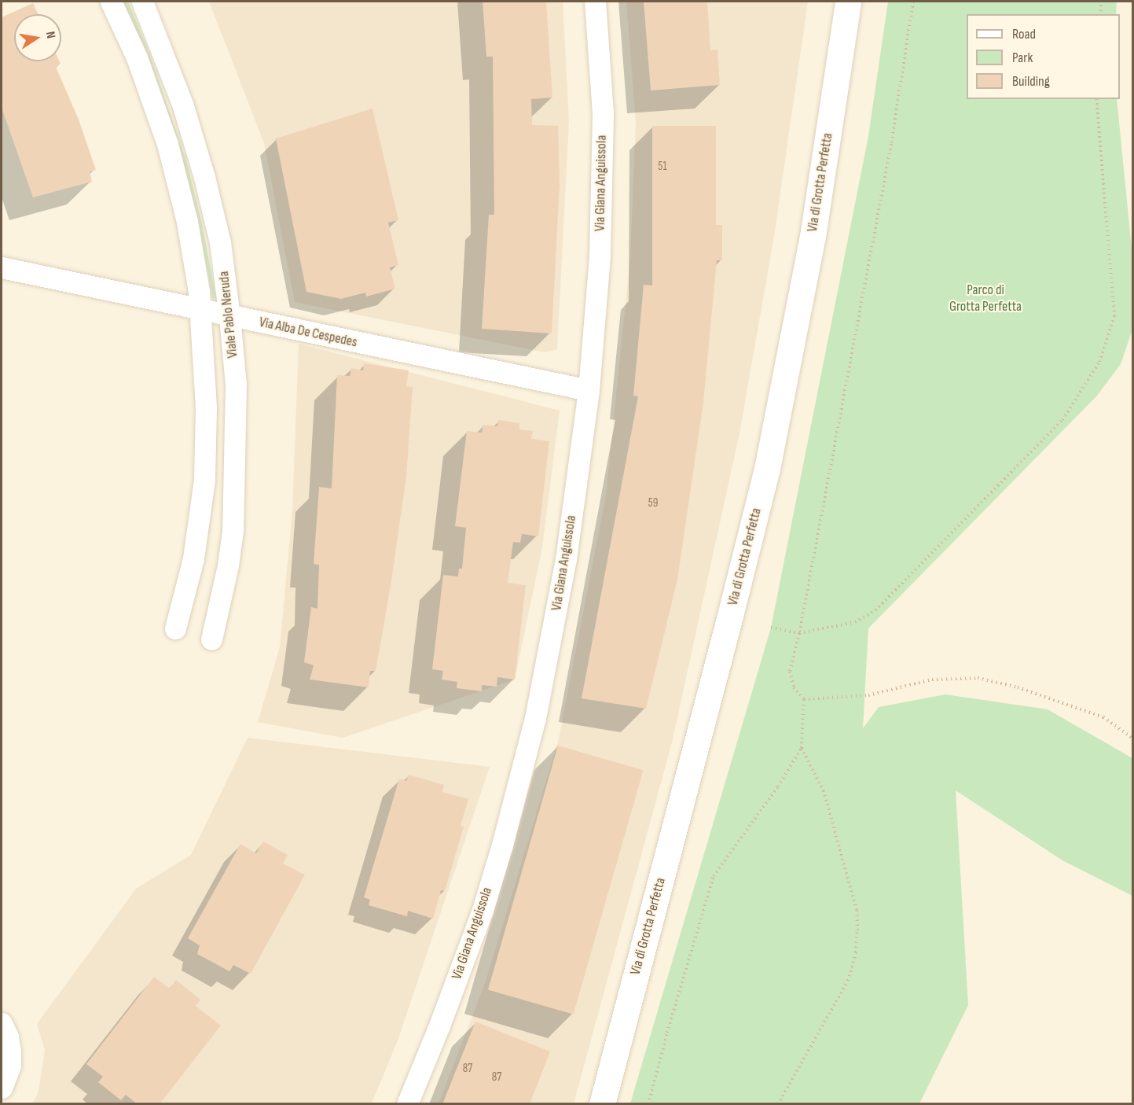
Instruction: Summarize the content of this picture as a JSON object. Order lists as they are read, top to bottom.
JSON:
{
  "streets": {
    "street": [
      "Via di Grotta Perfetta",
      "Via Giana Anguissola",
      "Viale Pablo Neruda",
      "Via Alba De Cespedes"
    ]
  },
  "crossings": [
    ["Via Giana Anguissola", "Via Alba De Cespedes"],
    ["Viale Pablo Neruda", "Via Alba De Cespedes"]
  ],
  "parks": ["Parco di Grotta Perfetta"],
  "house_numbers": [
    "51",
    "59",
    "87",
    "87"
  ],
  "legend": ["Road", "Park", "Building"],
  "north": "right"
}
